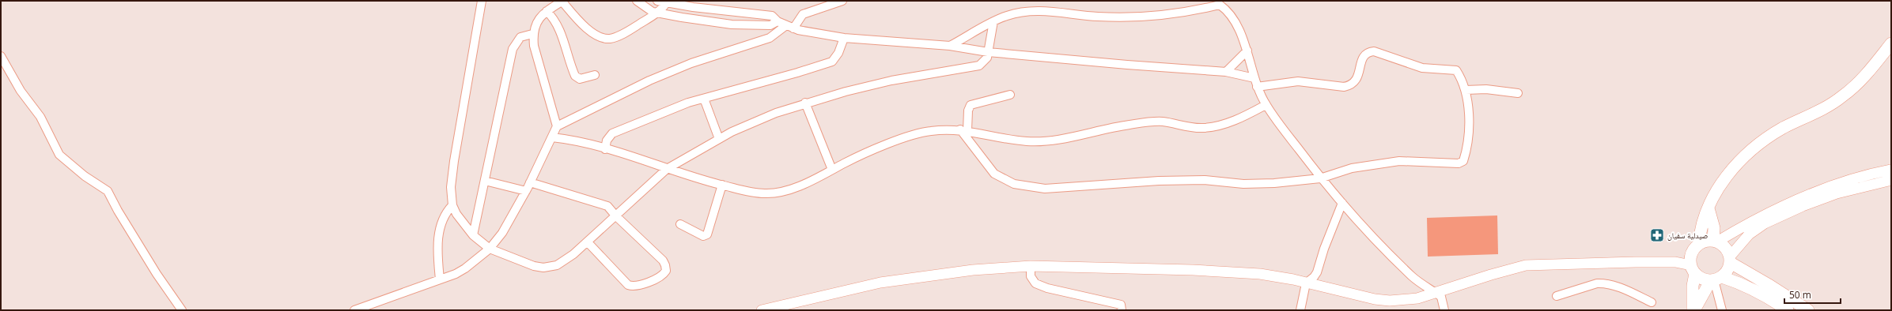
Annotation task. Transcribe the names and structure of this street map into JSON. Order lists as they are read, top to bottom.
{
  "places": {
    "pharmacy": ["صيدلية سفيان"]
  },
  "scale_bar": "50 m"
}
